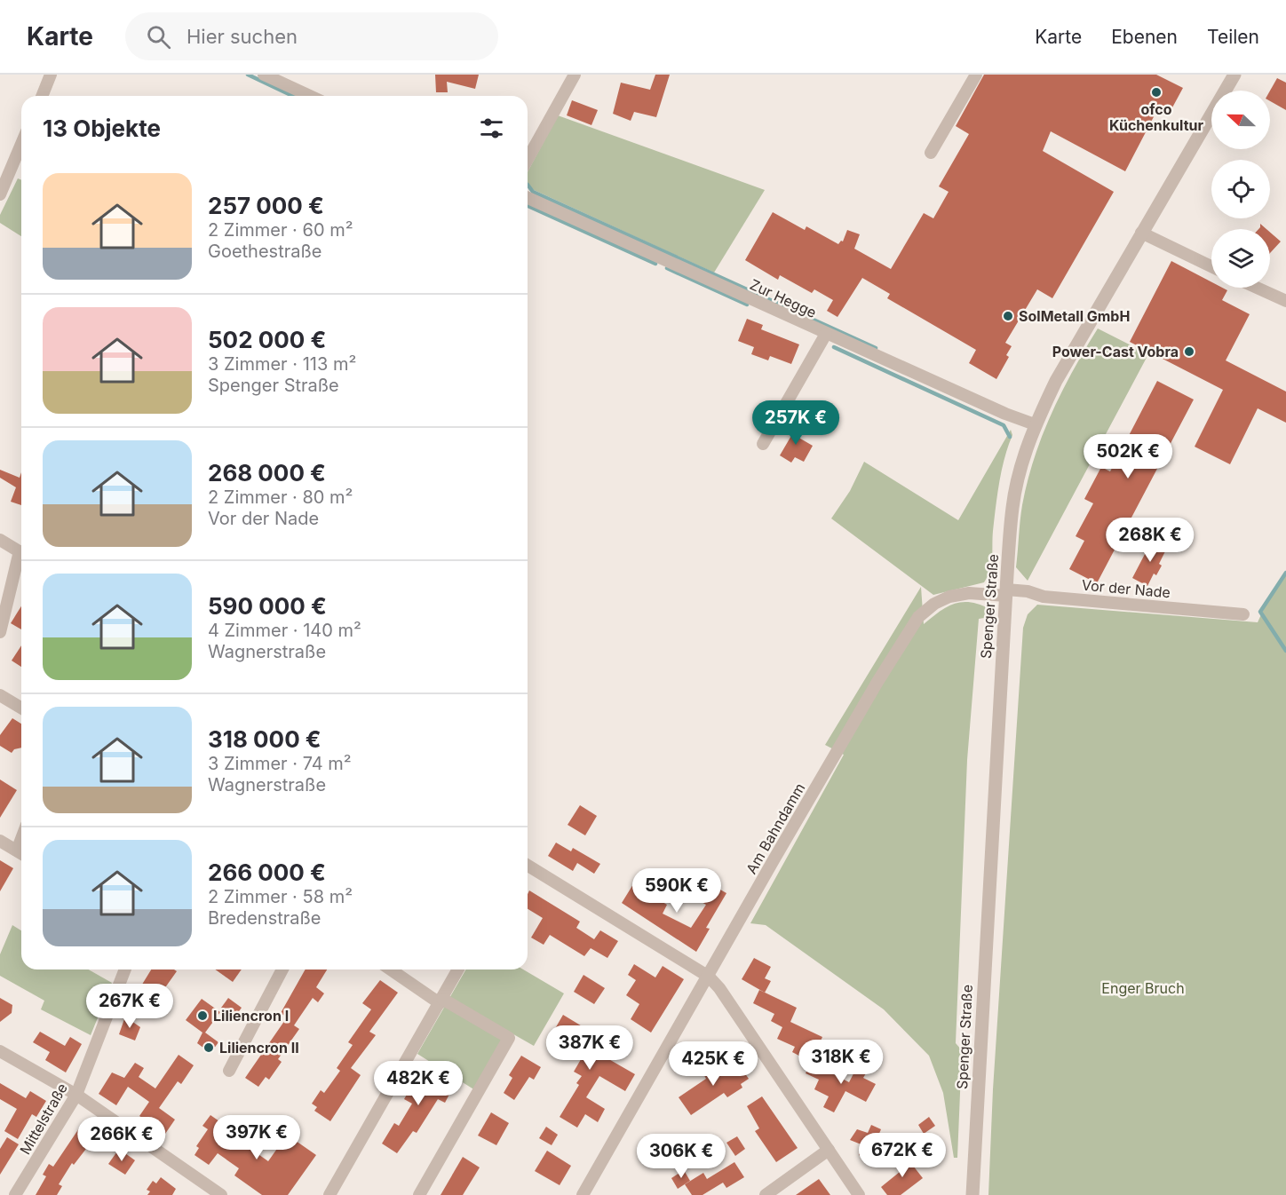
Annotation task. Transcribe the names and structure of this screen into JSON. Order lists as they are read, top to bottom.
{
  "streets": {
    "street": [
      "Zur Hegge",
      "Vor der Nade",
      "Spenger Straße",
      "Am Bahndamm",
      "Mittelstraße"
    ]
  },
  "crossings": [
    ["Zur Hegge", "Spenger Straße"],
    ["Vor der Nade", "Spenger Straße"],
    ["Vor der Nade", "Am Bahndamm"],
    ["Spenger Straße", "Am Bahndamm"]
  ],
  "parks": ["Enger Bruch"],
  "places": [
    "ofco Küchenkultur",
    "SolMetall GmbH",
    "Power-Cast Vobra",
    "Liliencron I",
    "Liliencron II"
  ],
  "north": "left",
  "page": {
    "header": "Karte",
    "search": "Hier suchen",
    "nav": ["Karte", "Ebenen", "Teilen"],
    "heading": "13 Objekte",
    "list": [
      {
        "name": "257 000 €",
        "note": "2 Zimmer · 60 m² · Goethestraße"
      },
      {
        "name": "502 000 €",
        "note": "3 Zimmer · 113 m² · Spenger Straße"
      },
      {
        "name": "268 000 €",
        "note": "2 Zimmer · 80 m² · Vor der Nade"
      },
      {
        "name": "590 000 €",
        "note": "4 Zimmer · 140 m² · Wagnerstraße"
      },
      {
        "name": "318 000 €",
        "note": "3 Zimmer · 74 m² · Wagnerstraße"
      },
      {
        "name": "266 000 €",
        "note": "2 Zimmer · 58 m² · Bredenstraße"
      }
    ],
    "price": [
      "257K €",
      "502K €",
      "268K €",
      "590K €",
      "267K €",
      "387K €",
      "318K €",
      "425K €",
      "482K €",
      "397K €",
      "266K €",
      "672K €",
      "306K €"
    ]
  }
}
